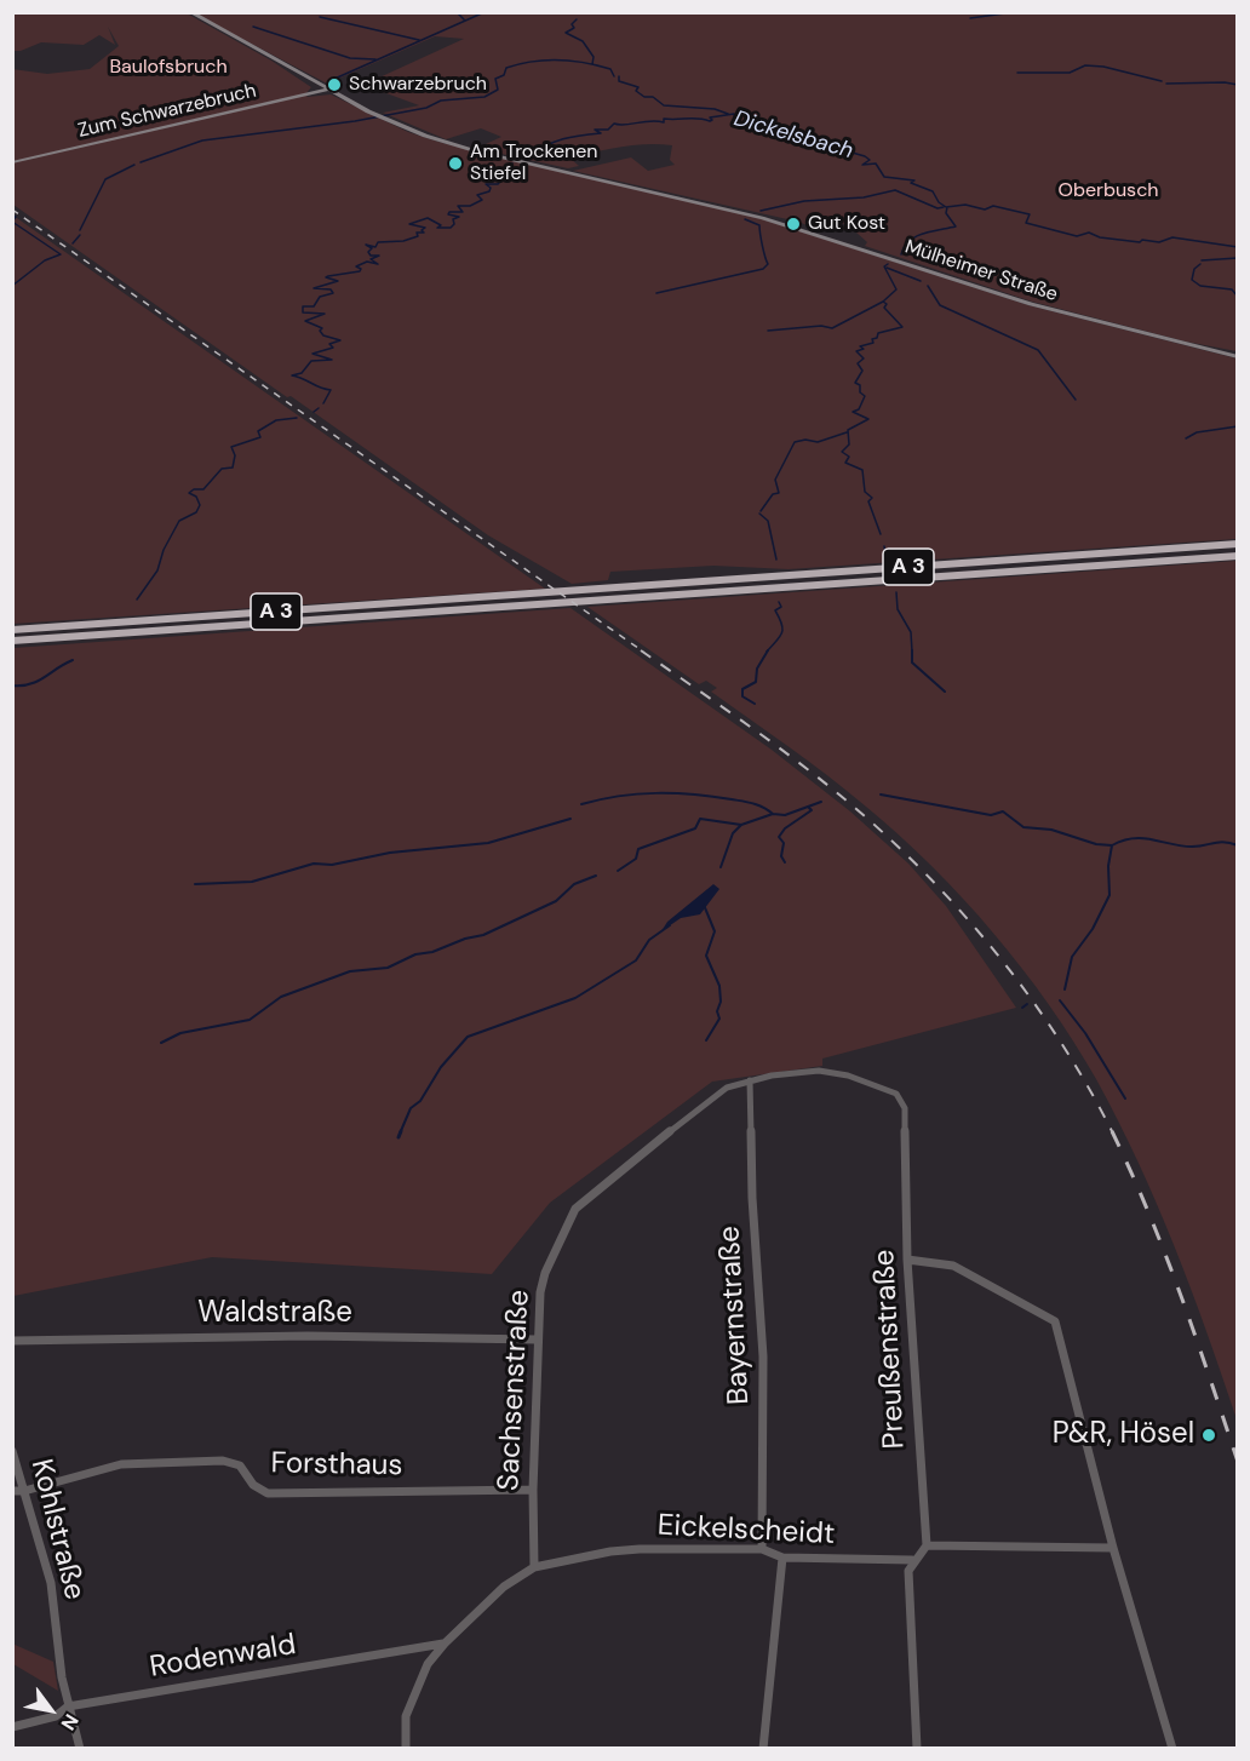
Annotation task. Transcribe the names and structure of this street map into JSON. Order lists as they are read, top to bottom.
{
  "streets": {
    "highway": ["A 3"],
    "main road": ["Zum Schwarzebruch", "Mülheimer Straße"],
    "street": [
      "Waldstraße",
      "Bayernstraße",
      "Preußenstraße",
      "Sachsenstraße",
      "Forsthaus",
      "Kohlstraße",
      "Eickelscheidt",
      "Rodenwald"
    ]
  },
  "crossings": [
    ["Zum Schwarzebruch", "Mülheimer Straße"],
    ["Waldstraße", "Sachsenstraße"],
    ["Bayernstraße", "Preußenstraße"],
    ["Bayernstraße", "Sachsenstraße"],
    ["Bayernstraße", "Eickelscheidt"],
    ["Preußenstraße", "Sachsenstraße"],
    ["Sachsenstraße", "Forsthaus"],
    ["Sachsenstraße", "Eickelscheidt"],
    ["Forsthaus", "Kohlstraße"],
    ["Kohlstraße", "Rodenwald"]
  ],
  "water": ["Dickelsbach"],
  "parks": ["Baulofsbruch", "Oberbusch"],
  "places": [
    "Schwarzebruch",
    "Am Trockenen Stiefel",
    "Gut Kost",
    "P&R, Hösel"
  ],
  "north": "bottom right"
}
